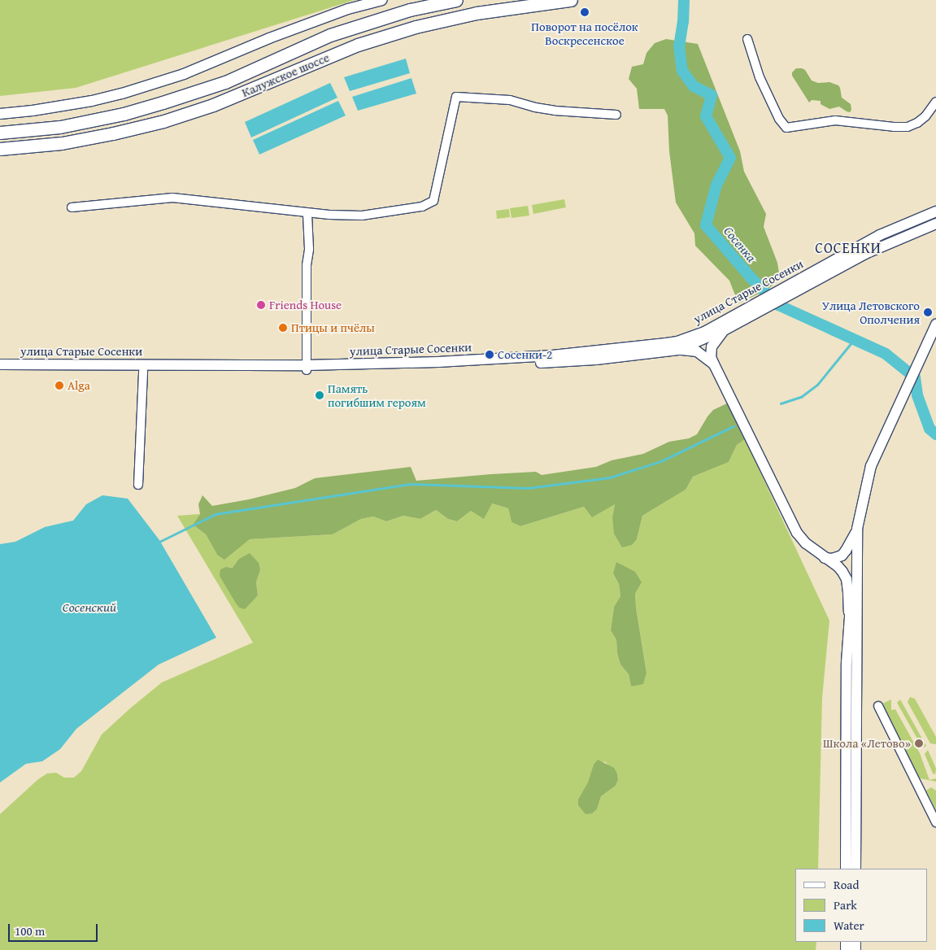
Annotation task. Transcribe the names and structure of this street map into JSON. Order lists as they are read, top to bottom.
{
  "streets": {
    "highway": ["Калужское шоссе"],
    "main road": ["улица Старые Сосенки"]
  },
  "districts": ["СОСЕНКИ"],
  "water": ["Сосенка", "Сосенский"],
  "places": [
    "Поворот на посёлок Воскресенское",
    "Friends House",
    "Улица Летовского Ополчения",
    "Птицы и пчёлы",
    "Сосенки-2",
    "Alga",
    "Память погибшим героям",
    "Школа «Летово»"
  ],
  "legend": ["Road", "Park", "Water"],
  "scale_bar": "100 m"
}
